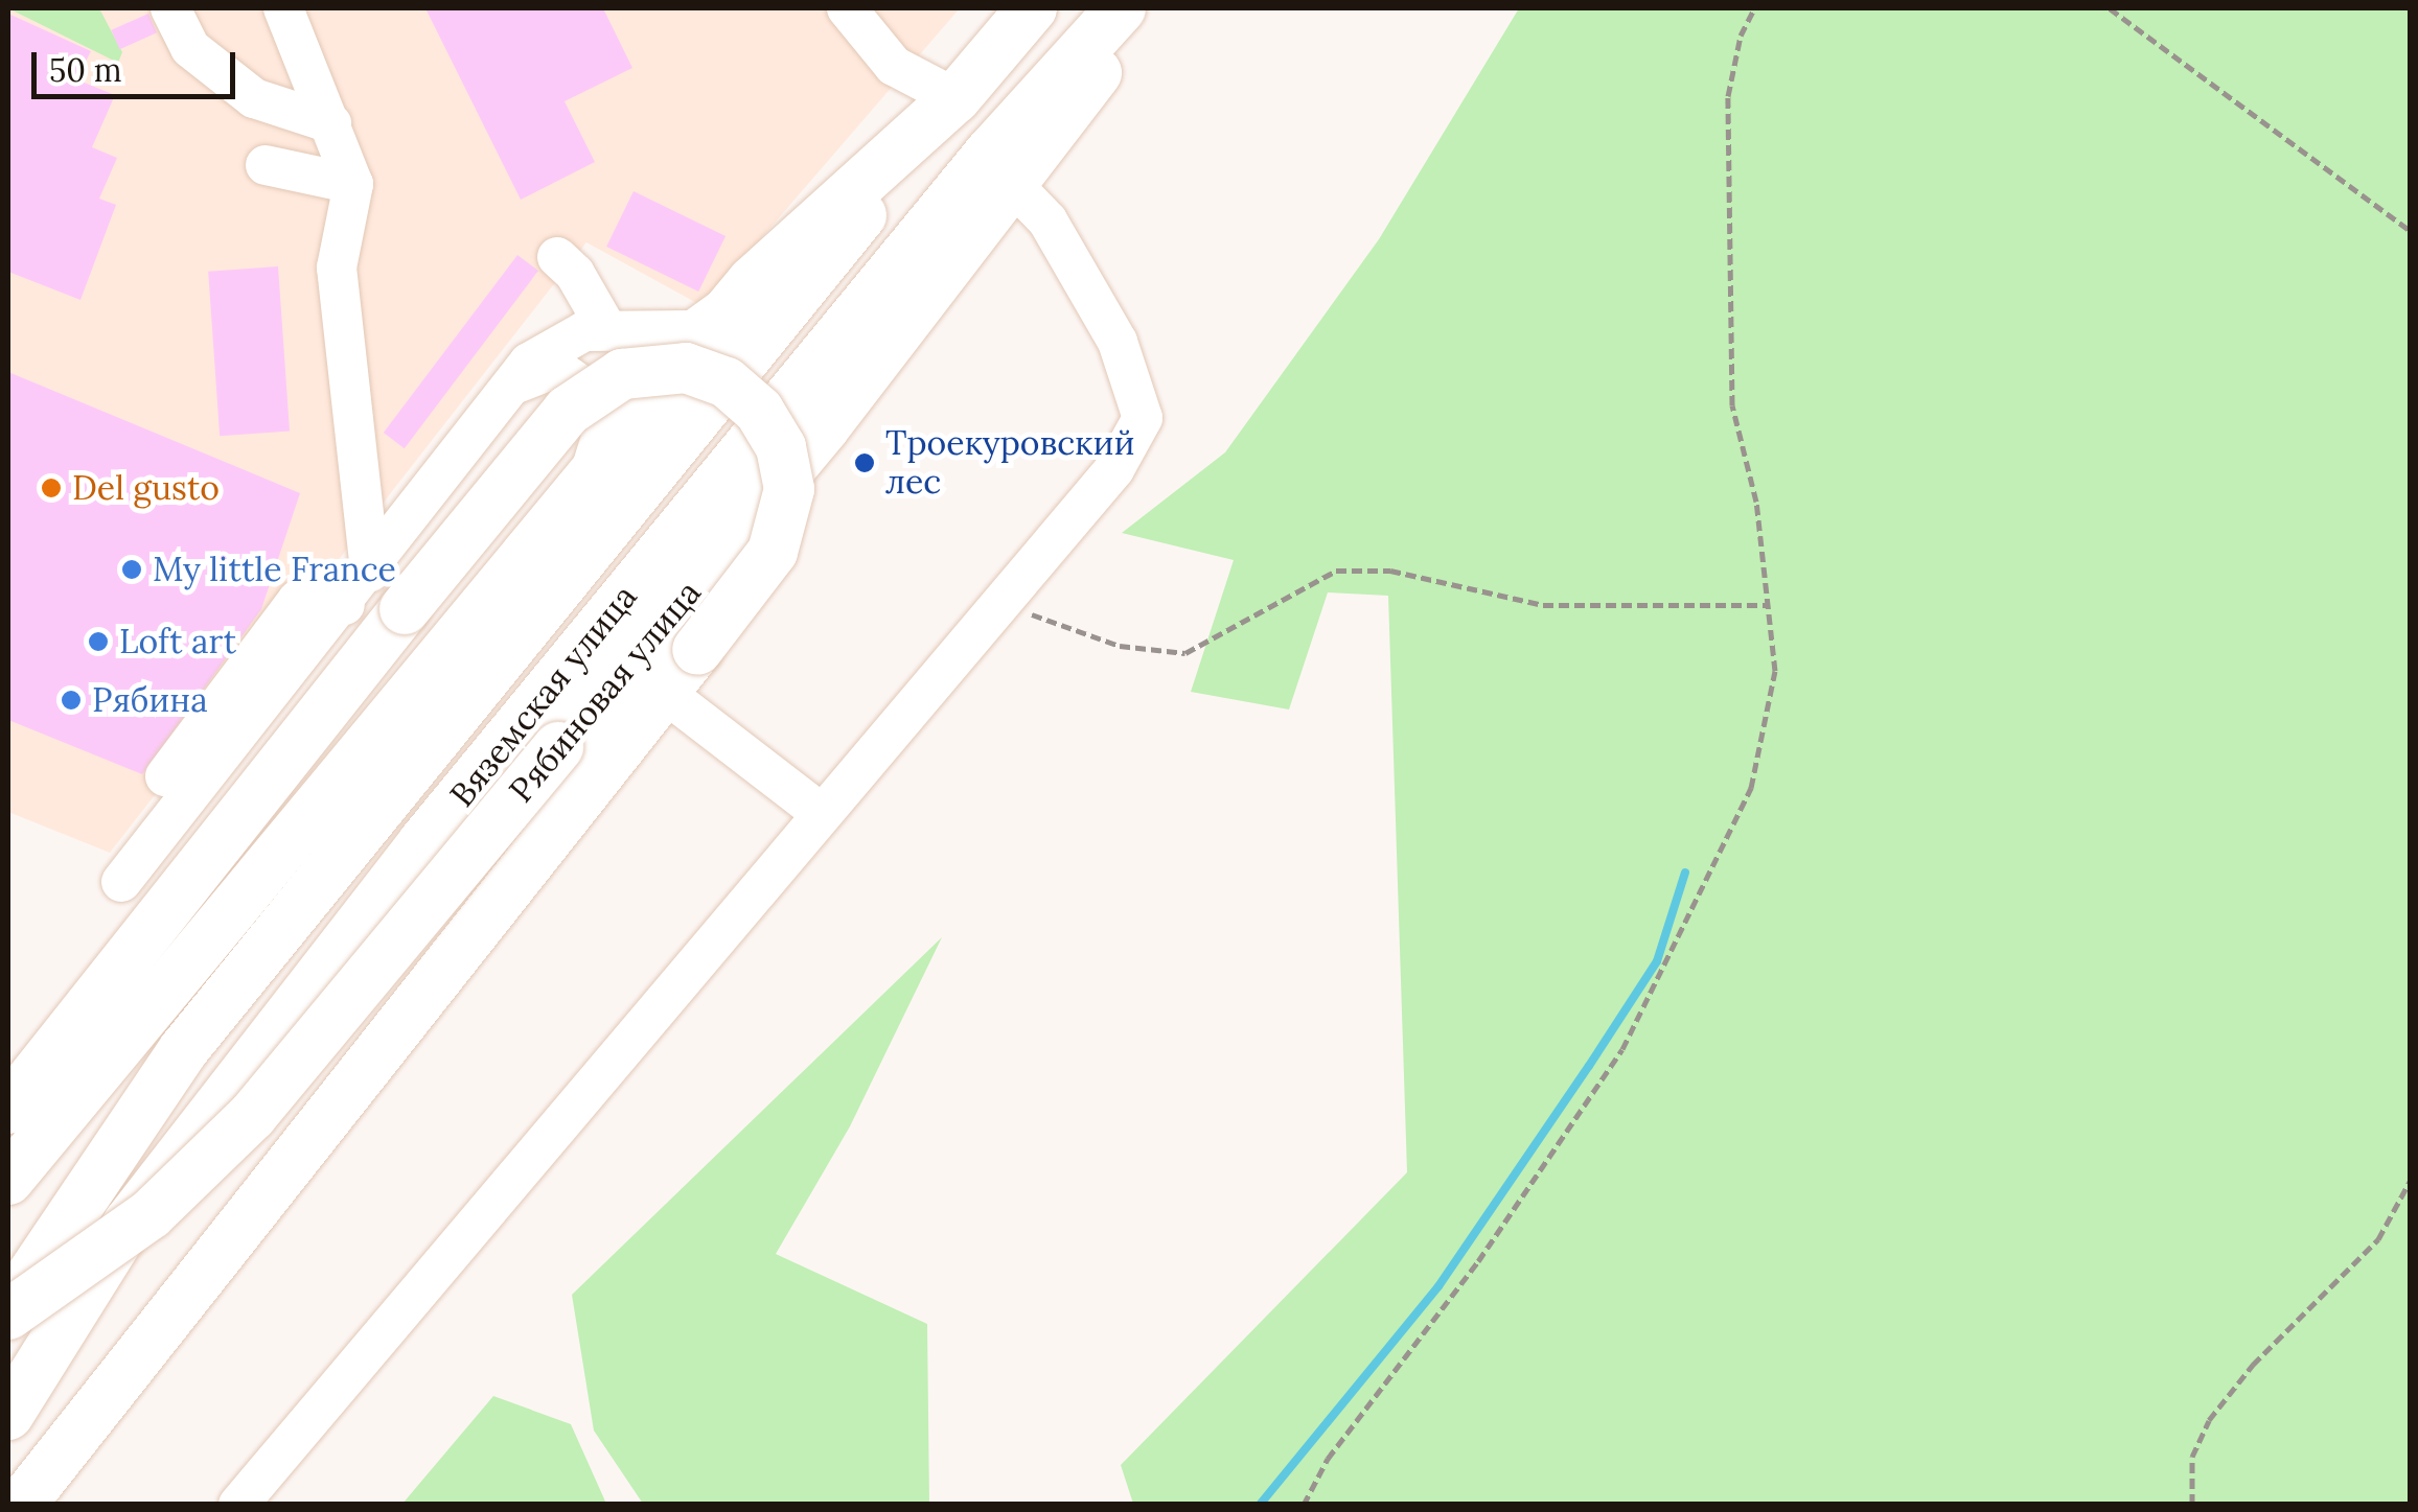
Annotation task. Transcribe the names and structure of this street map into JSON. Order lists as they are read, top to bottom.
{
  "streets": {
    "main road": ["Рябиновая улица", "Вяземская улица"]
  },
  "crossings": [
    ["Рябиновая улица", "Вяземская улица"]
  ],
  "places": [
    "Троекуровский лес",
    "Del gusto",
    "My little France",
    "Loft art",
    "Рябина"
  ],
  "scale_bar": "50 m"
}
